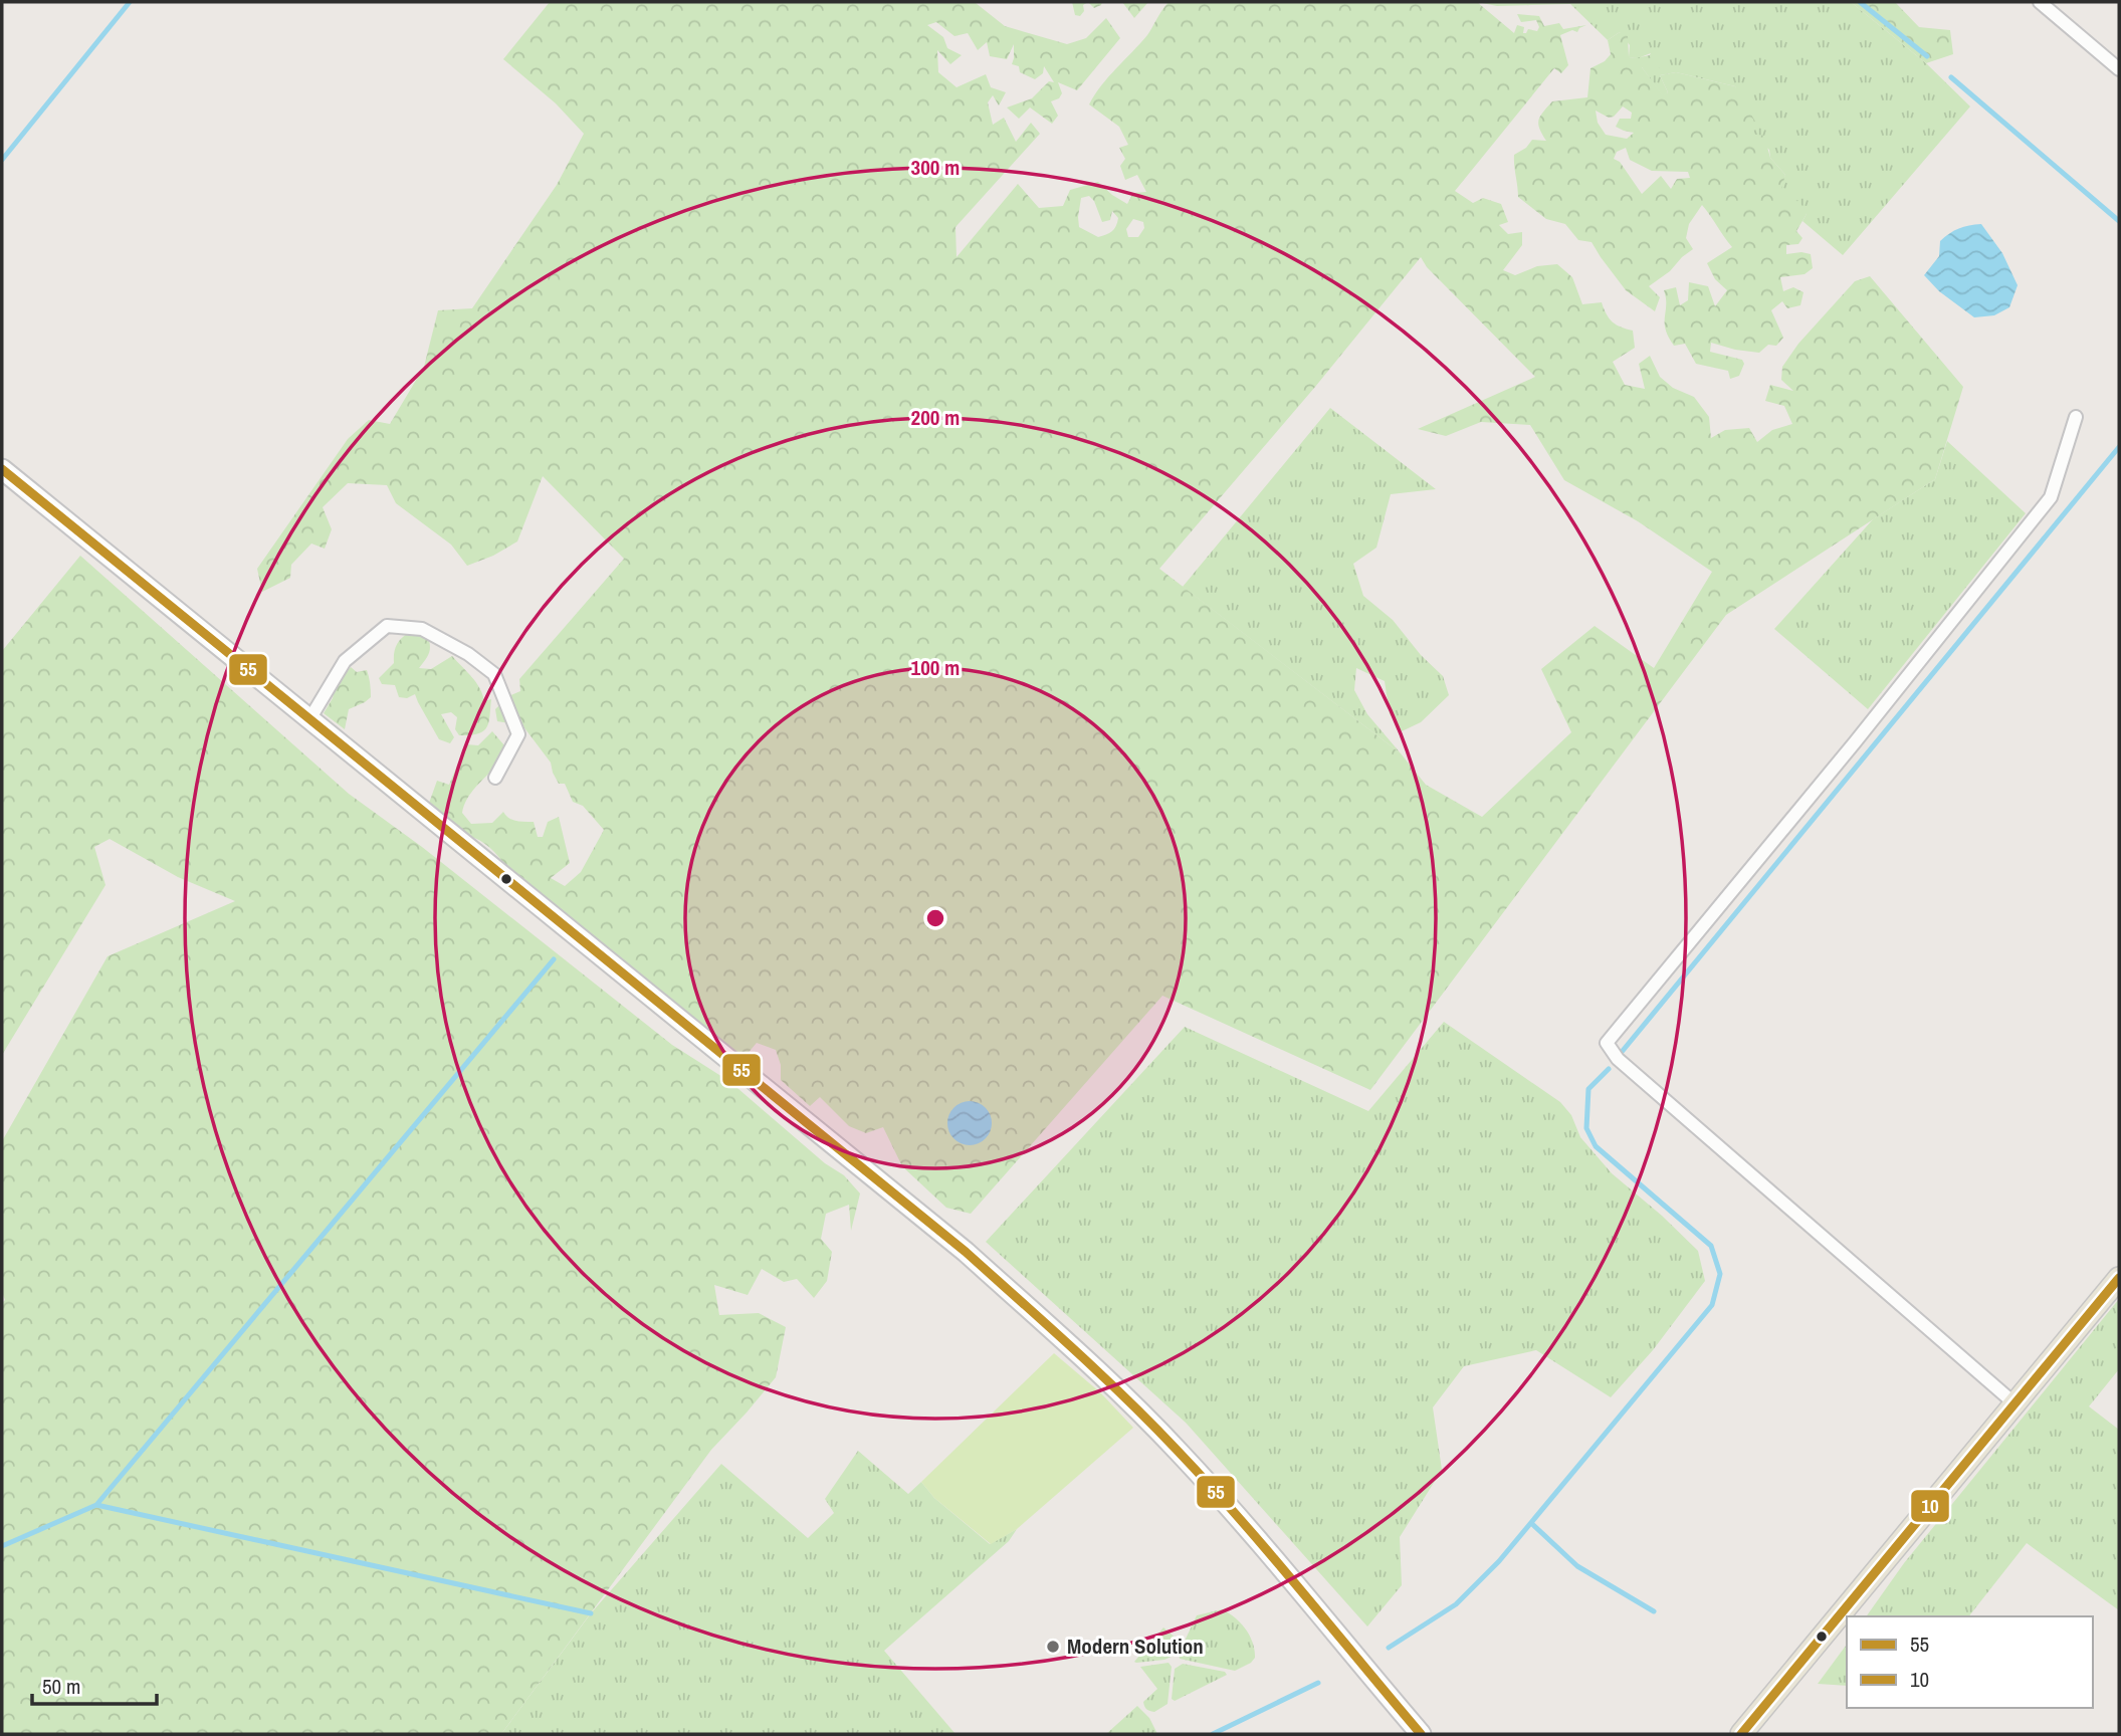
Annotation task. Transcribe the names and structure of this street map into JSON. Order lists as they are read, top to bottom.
{
  "places": ["Modern Solution"],
  "lines": ["transit line 55", "transit line 10"],
  "legend": ["55", "10"],
  "scale_bar": "50 m",
  "rings": ["300 m", "200 m", "100 m"]
}
